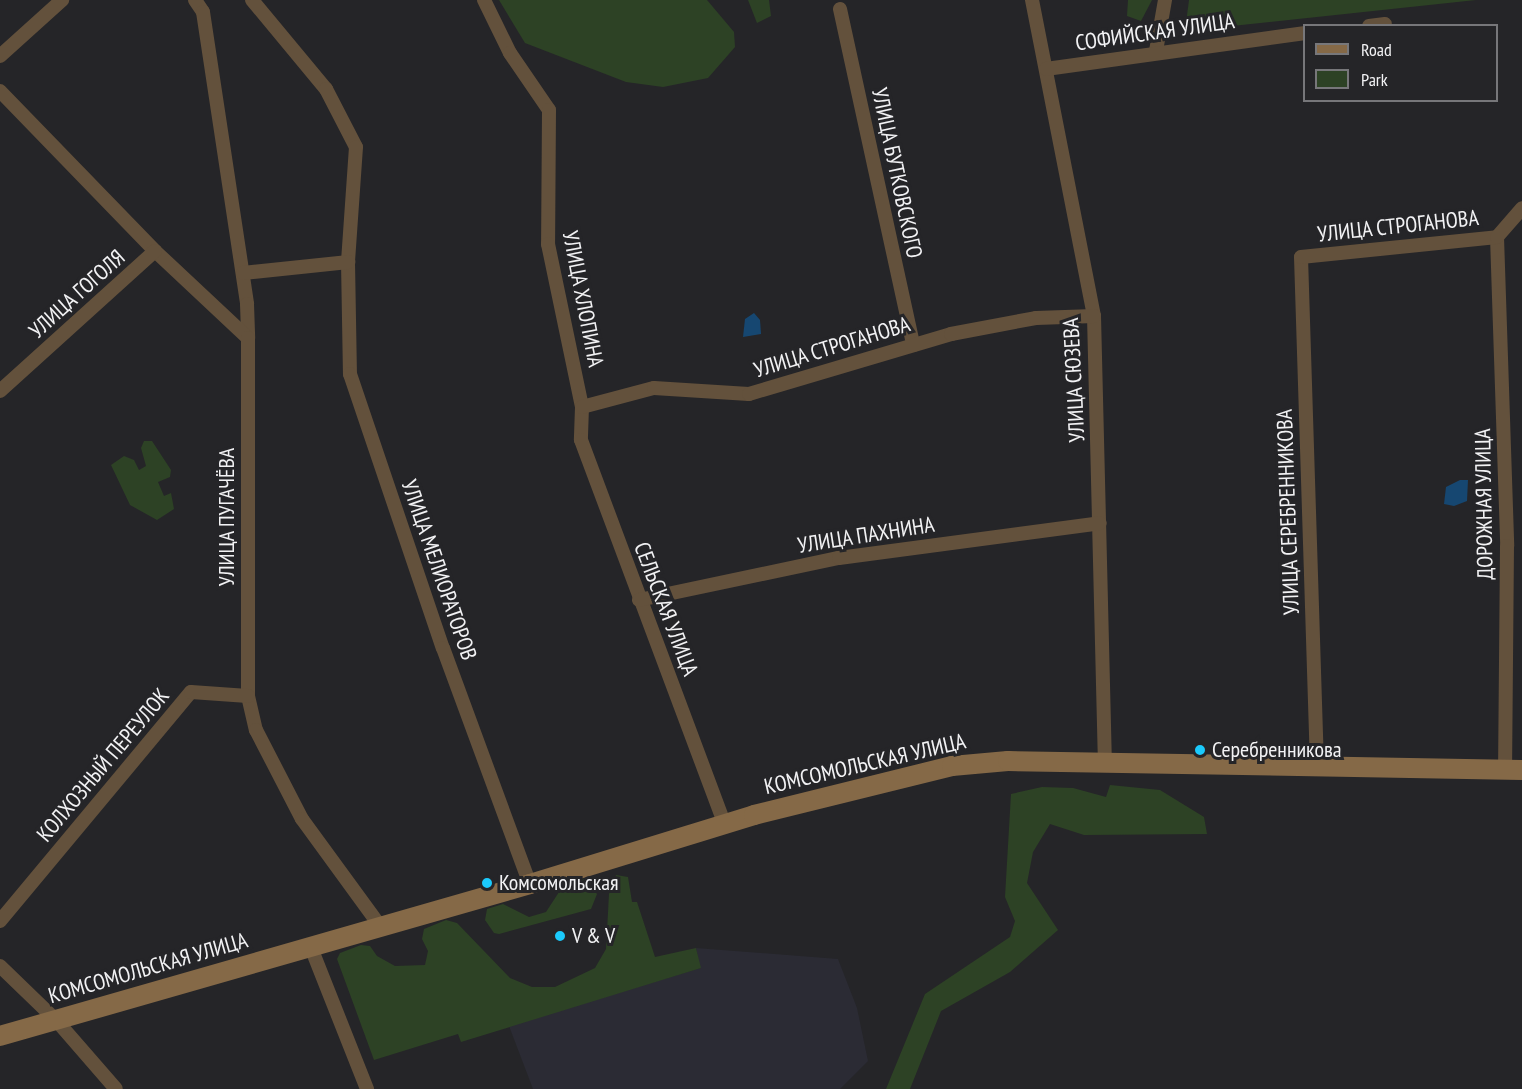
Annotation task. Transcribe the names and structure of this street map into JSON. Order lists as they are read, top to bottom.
{
  "streets": {
    "main road": ["КОМСОМОЛЬСКАЯ УЛИЦА"],
    "street": [
      "СОФИЙСКАЯ УЛИЦА",
      "УЛИЦА БУТКОВСКОГО",
      "УЛИЦА СТРОГАНОВА",
      "УЛИЦА ГОГОЛЯ",
      "УЛИЦА ХЛОПИНА",
      "УЛИЦА СЮЗЕВА",
      "ДОРОЖНАЯ УЛИЦА",
      "УЛИЦА СЕРЕБРЕННИКОВА",
      "УЛИЦА ПУГАЧЁВА",
      "УЛИЦА ПАХНИНА",
      "УЛИЦА МЕЛИОРАТОРОВ",
      "СЕЛЬСКАЯ УЛИЦА",
      "КОЛХОЗНЫЙ ПЕРЕУЛОК"
    ]
  },
  "crossings": [
    ["СОФИЙСКАЯ УЛИЦА", "УЛИЦА СЮЗЕВА"],
    ["УЛИЦА БУТКОВСКОГО", "УЛИЦА СТРОГАНОВА"],
    ["УЛИЦА СТРОГАНОВА", "УЛИЦА ХЛОПИНА"],
    ["УЛИЦА СТРОГАНОВА", "УЛИЦА СЮЗЕВА"],
    ["УЛИЦА СТРОГАНОВА", "ДОРОЖНАЯ УЛИЦА"],
    ["УЛИЦА СТРОГАНОВА", "УЛИЦА СЕРЕБРЕННИКОВА"],
    ["УЛИЦА СТРОГАНОВА", "СЕЛЬСКАЯ УЛИЦА"],
    ["УЛИЦА ХЛОПИНА", "СЕЛЬСКАЯ УЛИЦА"],
    ["УЛИЦА СЮЗЕВА", "УЛИЦА ПАХНИНА"],
    ["УЛИЦА СЮЗЕВА", "КОМСОМОЛЬСКАЯ УЛИЦА"],
    ["ДОРОЖНАЯ УЛИЦА", "КОМСОМОЛЬСКАЯ УЛИЦА"],
    ["УЛИЦА СЕРЕБРЕННИКОВА", "КОМСОМОЛЬСКАЯ УЛИЦА"],
    ["УЛИЦА ПУГАЧЁВА", "КОЛХОЗНЫЙ ПЕРЕУЛОК"],
    ["УЛИЦА ПАХНИНА", "СЕЛЬСКАЯ УЛИЦА"],
    ["УЛИЦА МЕЛИОРАТОРОВ", "КОМСОМОЛЬСКАЯ УЛИЦА"],
    ["СЕЛЬСКАЯ УЛИЦА", "КОМСОМОЛЬСКАЯ УЛИЦА"]
  ],
  "places": ["Серебренникова", "Комсомольская", "V & V"],
  "legend": ["Road", "Park"]
}
